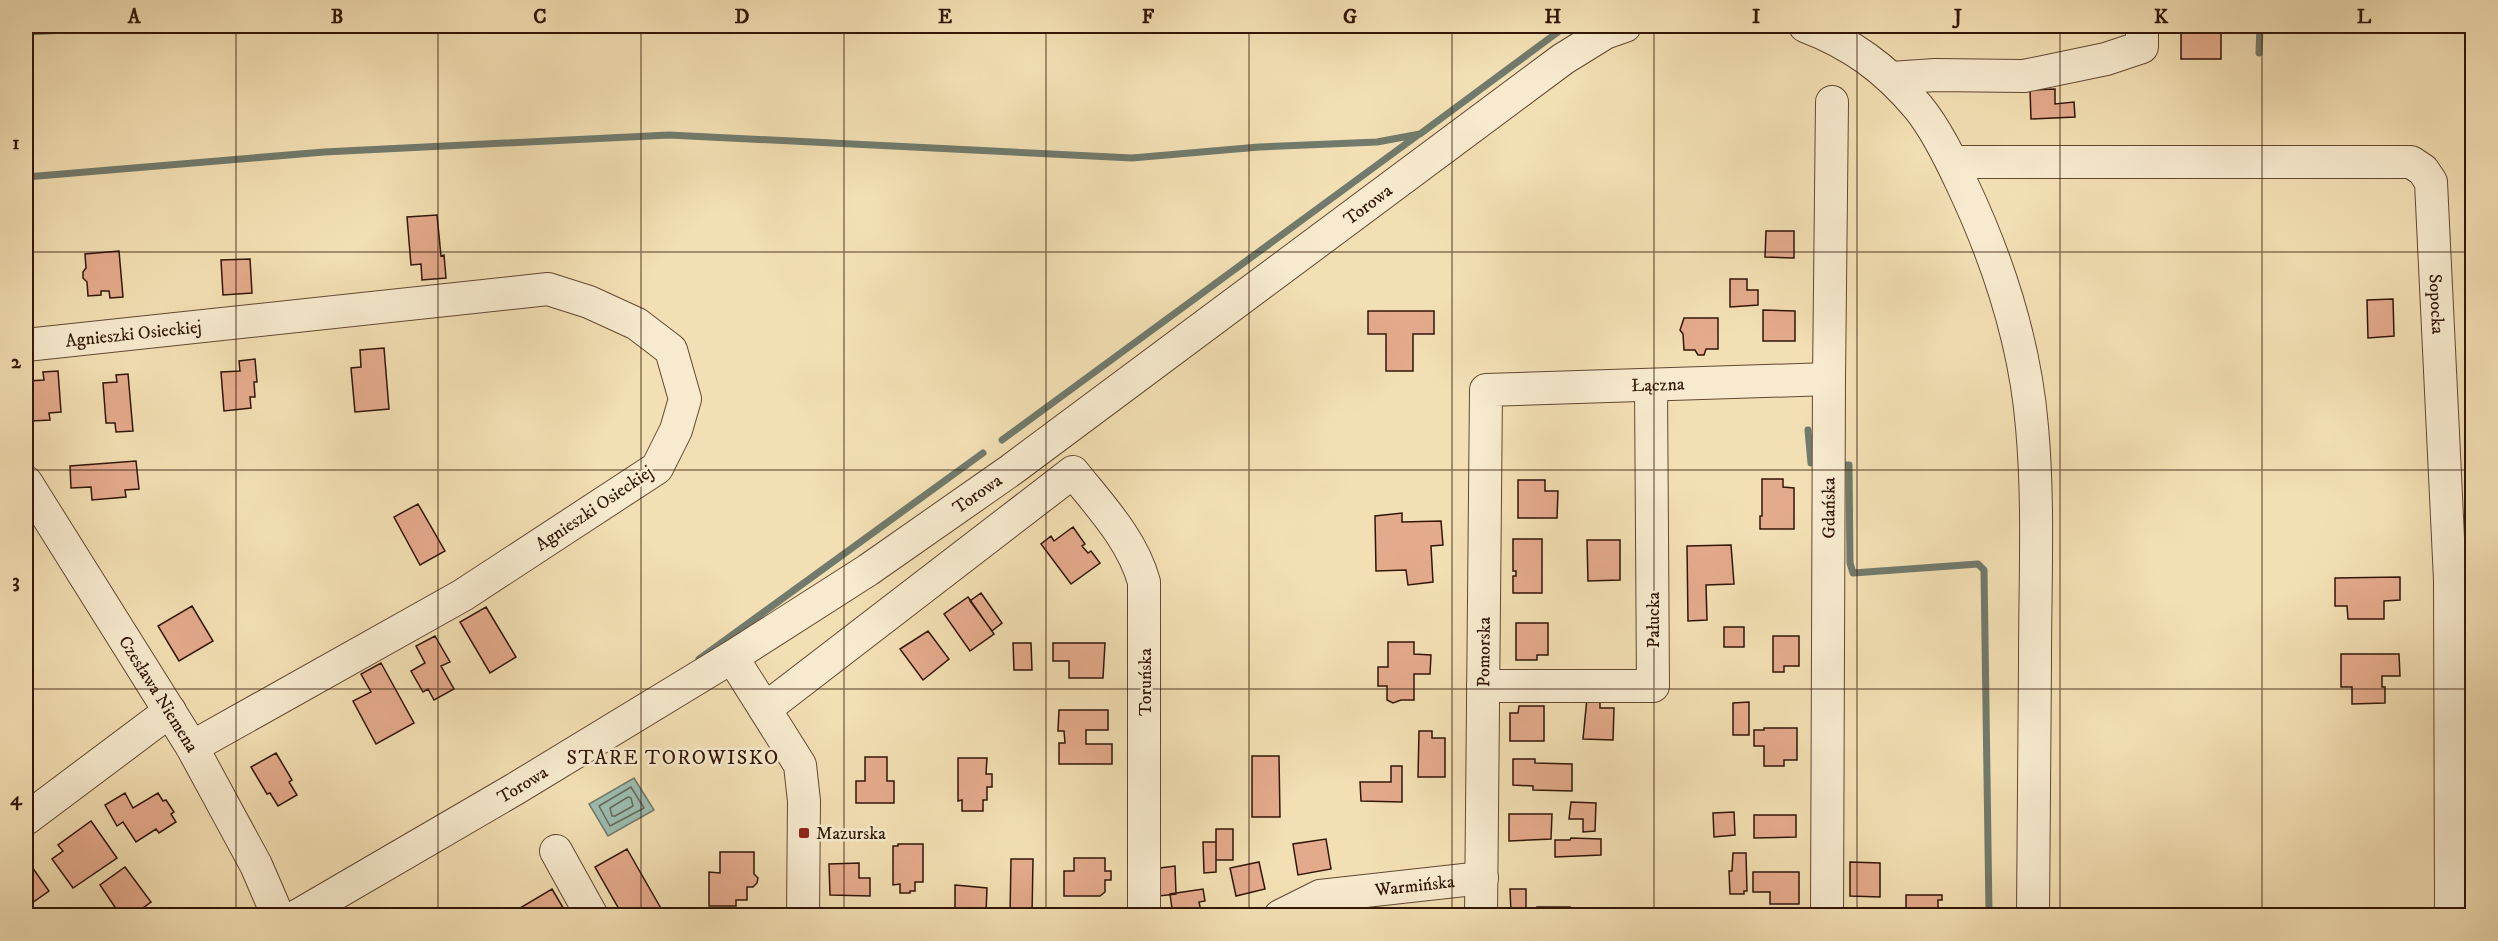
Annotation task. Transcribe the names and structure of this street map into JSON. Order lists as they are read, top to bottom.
{
  "streets": {
    "street": [
      "Torowa",
      "Sopocka",
      "Agnieszki Osieckiej",
      "Łączna",
      "Gdańska",
      "Pałucka",
      "Pomorska",
      "Toruńska",
      "Czesława Niemena",
      "Warmińska"
    ]
  },
  "crossings": [
    ["Agnieszki Osieckiej", "Czesława Niemena"],
    ["Łączna", "Gdańska"],
    ["Łączna", "Pałucka"],
    ["Łączna", "Pomorska"],
    ["Pałucka", "Pomorska"],
    ["Pomorska", "Warmińska"]
  ],
  "districts": ["STARE TOROWISKO"],
  "places": {
    "transit": ["Mazurska"]
  },
  "grid": {
    "columns": [
      "A",
      "B",
      "C",
      "D",
      "E",
      "F",
      "G",
      "H",
      "I",
      "J",
      "K",
      "L"
    ],
    "rows": [
      "1",
      "2",
      "3",
      "4"
    ]
  }
}
